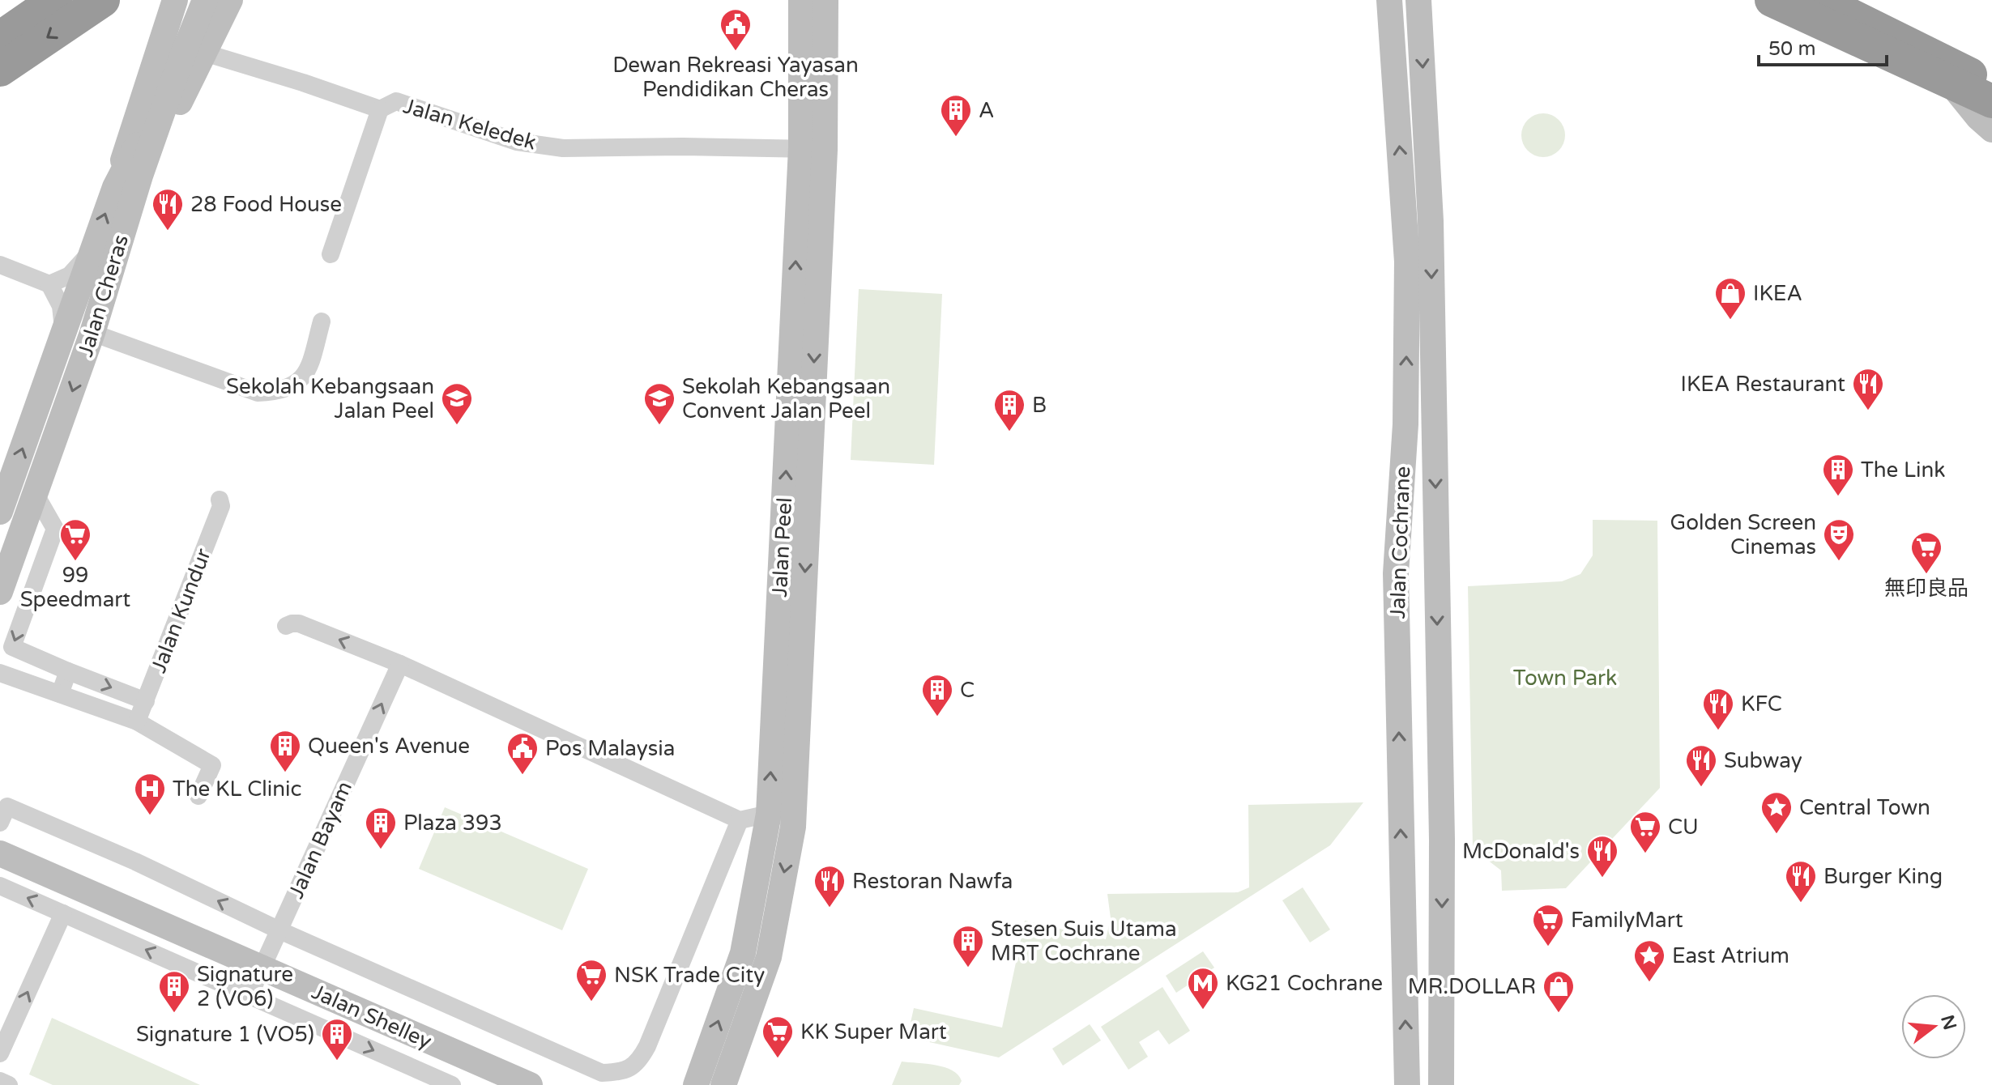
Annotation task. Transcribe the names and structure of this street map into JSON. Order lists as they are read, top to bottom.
{
  "streets": {
    "street": [
      "Jalan Keledek",
      "Jalan Cheras",
      "Jalan Cochrane",
      "Jalan Peel",
      "Jalan Kundur",
      "Jalan Bayam",
      "Jalan Shelley"
    ]
  },
  "crossings": [
    ["Jalan Keledek", "Jalan Peel"],
    ["Jalan Bayam", "Jalan Shelley"]
  ],
  "one_way": ["Jalan Bayam"],
  "parks": ["Town Park"],
  "places": {
    "public building": ["Dewan Rekreasi Yayasan Pendidikan Cheras", "Pos Malaysia"],
    "building": [
      "A",
      "B",
      "The Link",
      "C",
      "Queen's Avenue",
      "Plaza 393",
      "Stesen Suis Utama MRT Cochrane",
      "Signature 2 (VO6)",
      "Signature 1 (VO5)"
    ],
    "restaurant": [
      "28 Food House",
      "IKEA Restaurant",
      "KFC",
      "Subway",
      "McDonald's",
      "Burger King",
      "Restoran Nawfa"
    ],
    "shop": ["IKEA", "MR.DOLLAR"],
    "school or university": ["Sekolah Kebangsaan Jalan Peel", "Sekolah Kebangsaan Convent Jalan Peel"],
    "supermarket": [
      "99 Speedmart",
      "無印良品",
      "CU",
      "FamilyMart",
      "NSK Trade City",
      "KK Super Mart"
    ],
    "theatre": ["Golden Screen Cinemas"],
    "hospital": ["The KL Clinic"],
    "place": ["Central Town", "East Atrium"],
    "metro station": ["KG21 Cochrane"]
  },
  "scale_bar": "50 m",
  "north": "right"
}
